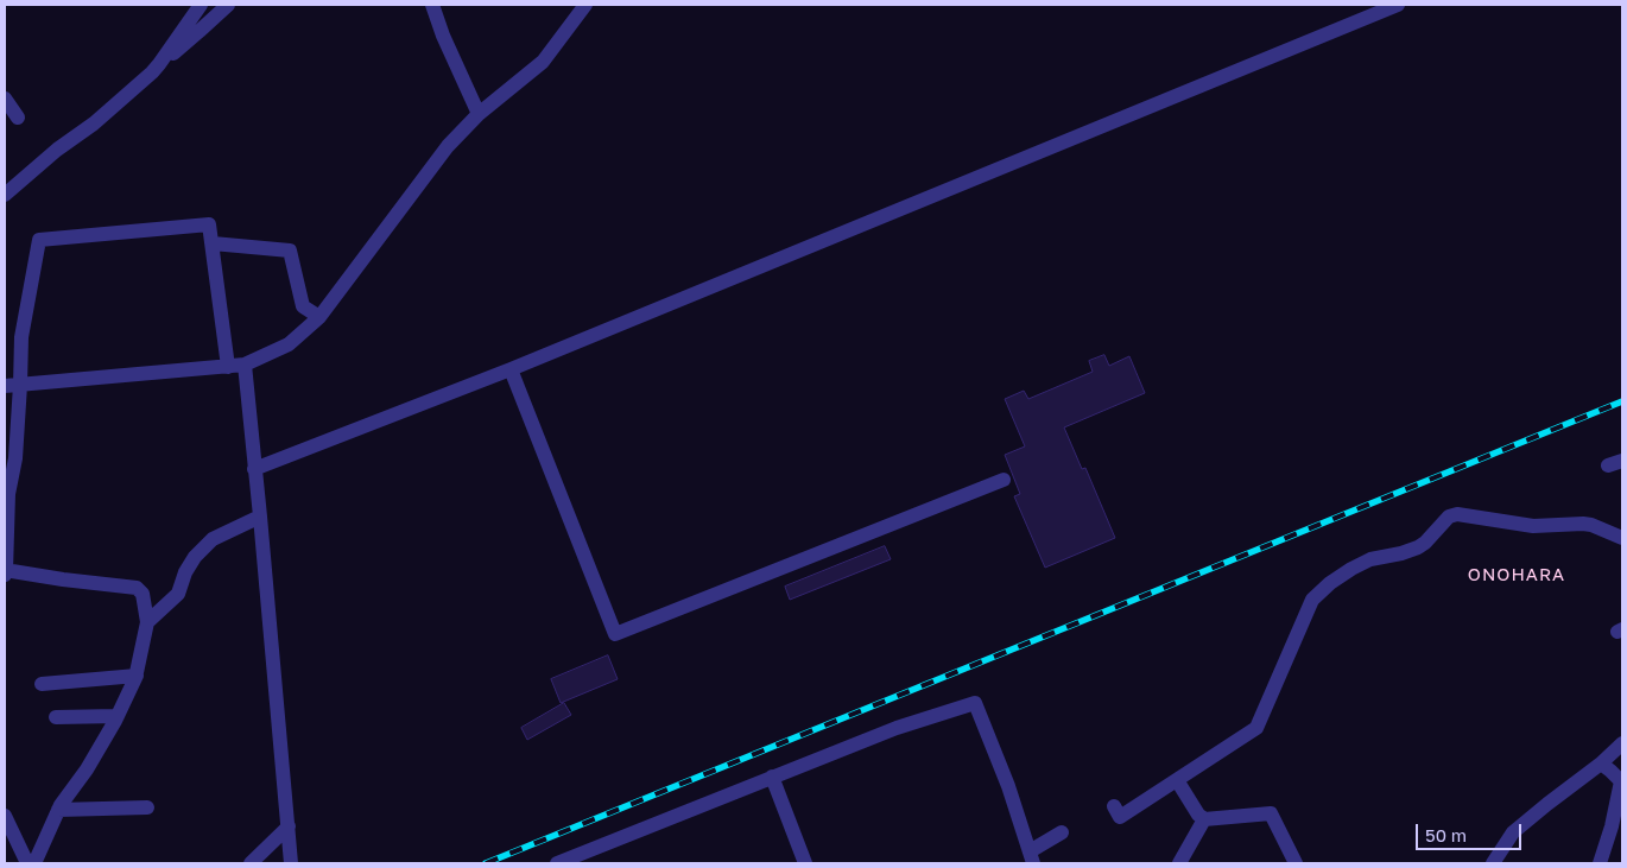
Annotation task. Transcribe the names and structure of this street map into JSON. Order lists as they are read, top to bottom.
{
  "districts": ["ONOHARA"],
  "scale_bar": "50 m"
}
